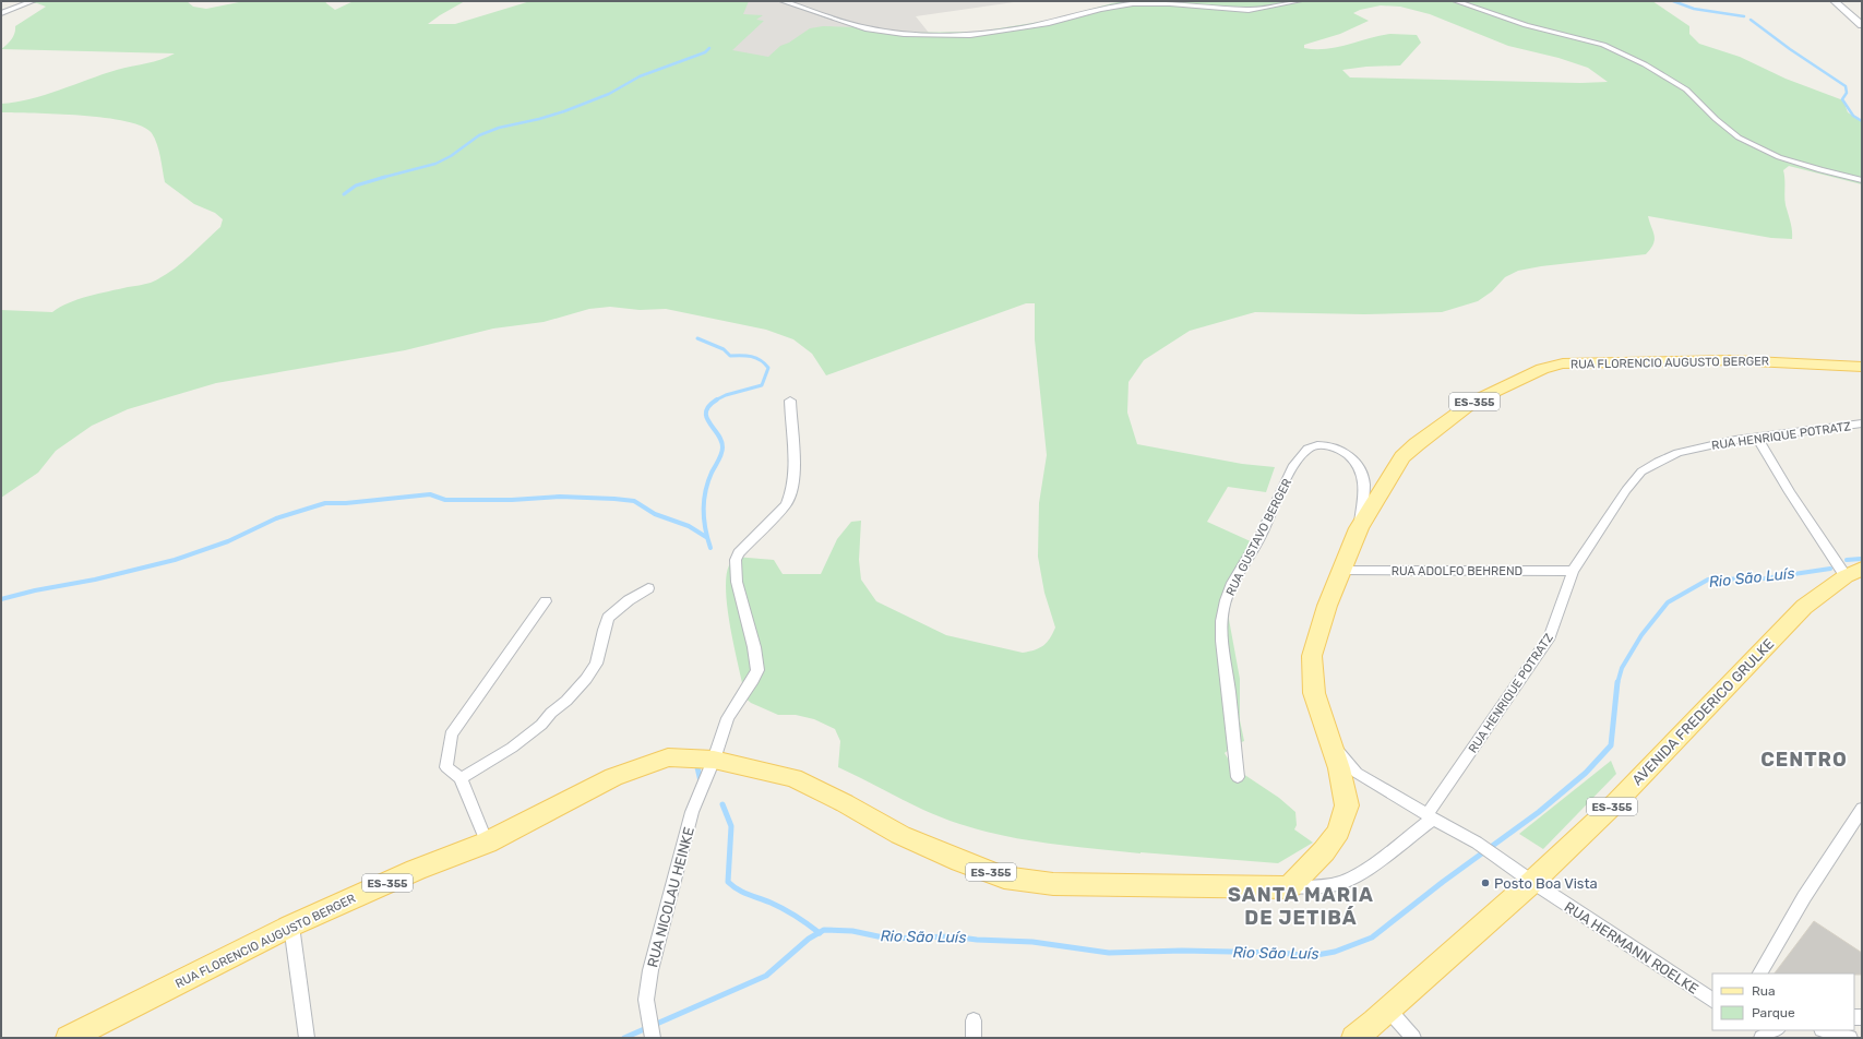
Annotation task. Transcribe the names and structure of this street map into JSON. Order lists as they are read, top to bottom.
{
  "streets": {
    "main road": ["RUA FLORENCIO AUGUSTO BERGER", "ES-355", "AVENIDA FREDERICO GRULKE"],
    "street": [
      "RUA HENRIQUE POTRATZ",
      "RUA GUSTAVO BERGER",
      "RUA ADOLFO BEHREND",
      "RUA NICOLAU HEINKE",
      "RUA HERMANN ROELKE"
    ]
  },
  "crossings": [
    ["RUA FLORENCIO AUGUSTO BERGER", "RUA HENRIQUE POTRATZ"],
    ["RUA FLORENCIO AUGUSTO BERGER", "RUA GUSTAVO BERGER"],
    ["RUA FLORENCIO AUGUSTO BERGER", "RUA ADOLFO BEHREND"],
    ["RUA FLORENCIO AUGUSTO BERGER", "RUA NICOLAU HEINKE"],
    ["RUA FLORENCIO AUGUSTO BERGER", "RUA HERMANN ROELKE"],
    ["RUA HENRIQUE POTRATZ", "RUA ADOLFO BEHREND"],
    ["RUA HENRIQUE POTRATZ", "RUA HERMANN ROELKE"],
    ["AVENIDA FREDERICO GRULKE", "RUA HERMANN ROELKE"]
  ],
  "districts": ["CENTRO", "SANTA MARIA DE JETIBÁ"],
  "water": ["Rio São Luís"],
  "places": ["Posto Boa Vista"],
  "legend": ["Rua", "Parque"]
}
